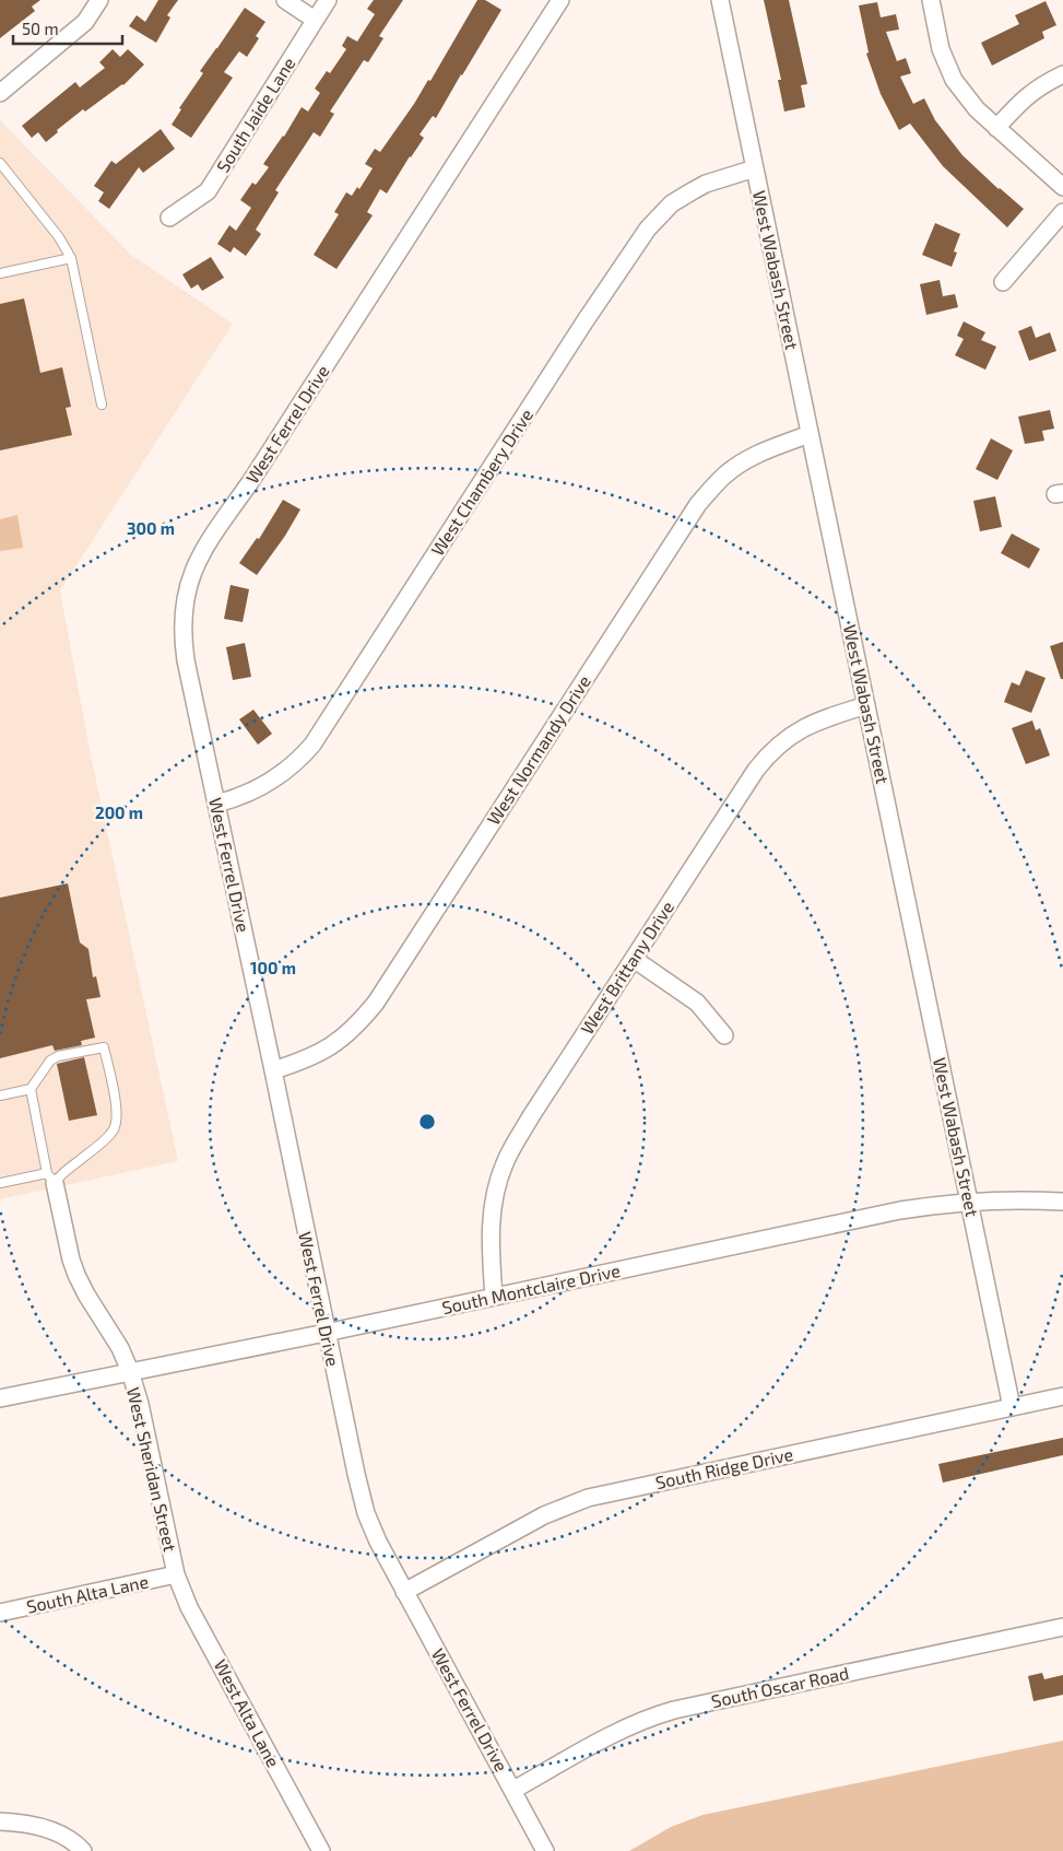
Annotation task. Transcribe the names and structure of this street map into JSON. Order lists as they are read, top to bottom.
{
  "streets": {
    "street": [
      "South Jaide Lane",
      "West Wabash Street",
      "West Ferrel Drive",
      "West Chambery Drive",
      "West Normandy Drive",
      "West Brittany Drive",
      "South Montclaire Drive",
      "South Ridge Drive",
      "West Sheridan Street",
      "South Alta Lane",
      "South Oscar Road",
      "West Alta Lane"
    ]
  },
  "crossings": [
    ["West Wabash Street", "West Chambery Drive"],
    ["West Wabash Street", "West Normandy Drive"],
    ["West Wabash Street", "West Brittany Drive"],
    ["West Wabash Street", "South Montclaire Drive"],
    ["West Wabash Street", "South Ridge Drive"],
    ["West Ferrel Drive", "West Chambery Drive"],
    ["West Ferrel Drive", "West Normandy Drive"],
    ["West Ferrel Drive", "South Montclaire Drive"],
    ["West Ferrel Drive", "South Ridge Drive"],
    ["West Ferrel Drive", "South Oscar Road"],
    ["West Brittany Drive", "South Montclaire Drive"],
    ["South Montclaire Drive", "West Sheridan Street"],
    ["West Sheridan Street", "South Alta Lane"],
    ["West Sheridan Street", "West Alta Lane"],
    ["South Alta Lane", "West Alta Lane"]
  ],
  "scale_bar": "50 m",
  "rings": ["300 m", "200 m", "100 m"]
}
